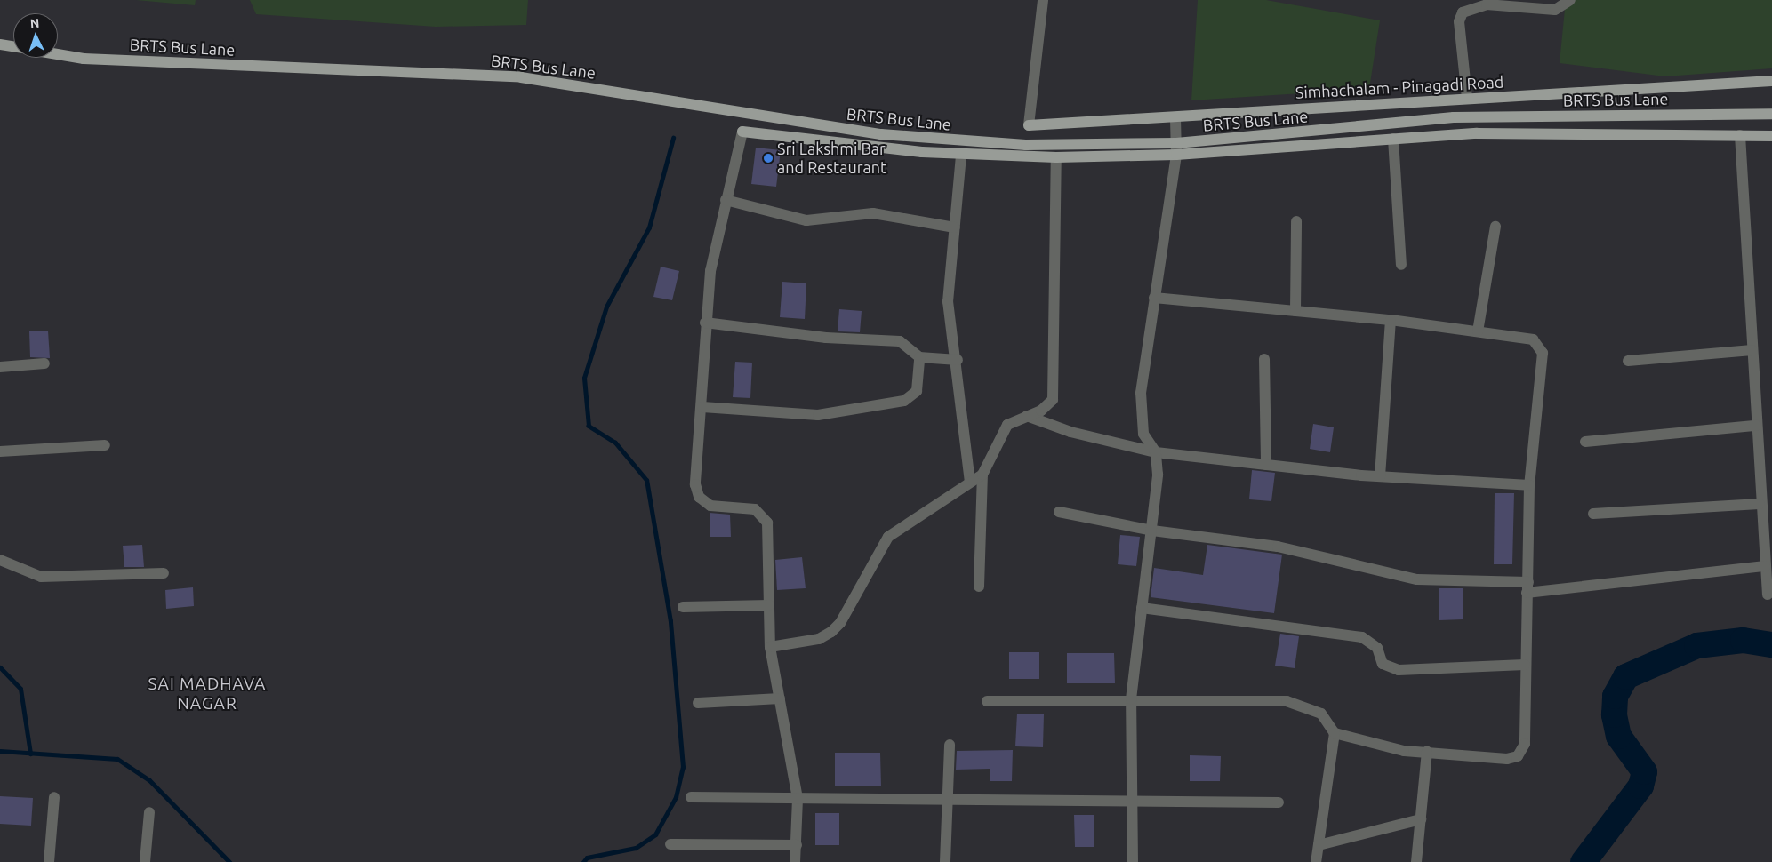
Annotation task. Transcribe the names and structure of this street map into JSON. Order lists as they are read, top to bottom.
{
  "streets": {
    "main road": ["BRTS Bus Lane", "Simhachalam - Pinagadi Road"]
  },
  "districts": ["SAI MADHAVA NAGAR"],
  "places": ["Sri Lakshmi Bar and Restaurant"],
  "north": "top"
}
